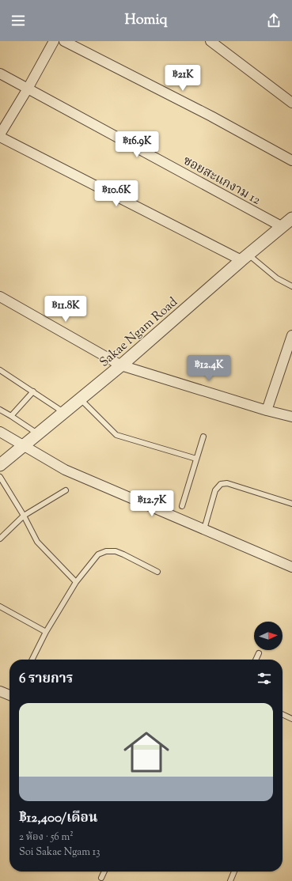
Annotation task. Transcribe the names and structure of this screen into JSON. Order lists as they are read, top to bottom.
{
  "streets": {
    "street": ["ซอยสะแกงาม 12", "Sakae Ngam Road"]
  },
  "crossings": [
    ["ซอยสะแกงาม 12", "Sakae Ngam Road"]
  ],
  "north": "right",
  "page": {
    "header": "Homiq",
    "price": [
      "฿21K",
      "฿16.9K",
      "฿10.6K",
      "฿11.8K",
      "฿12.4K",
      "฿12.7K"
    ],
    "heading": "6 รายการ",
    "list": [
      {
        "name": "฿12,400/เดือน",
        "note": "2 ห้อง · 56 m² · Soi Sakae Ngam 13"
      }
    ]
  }
}
